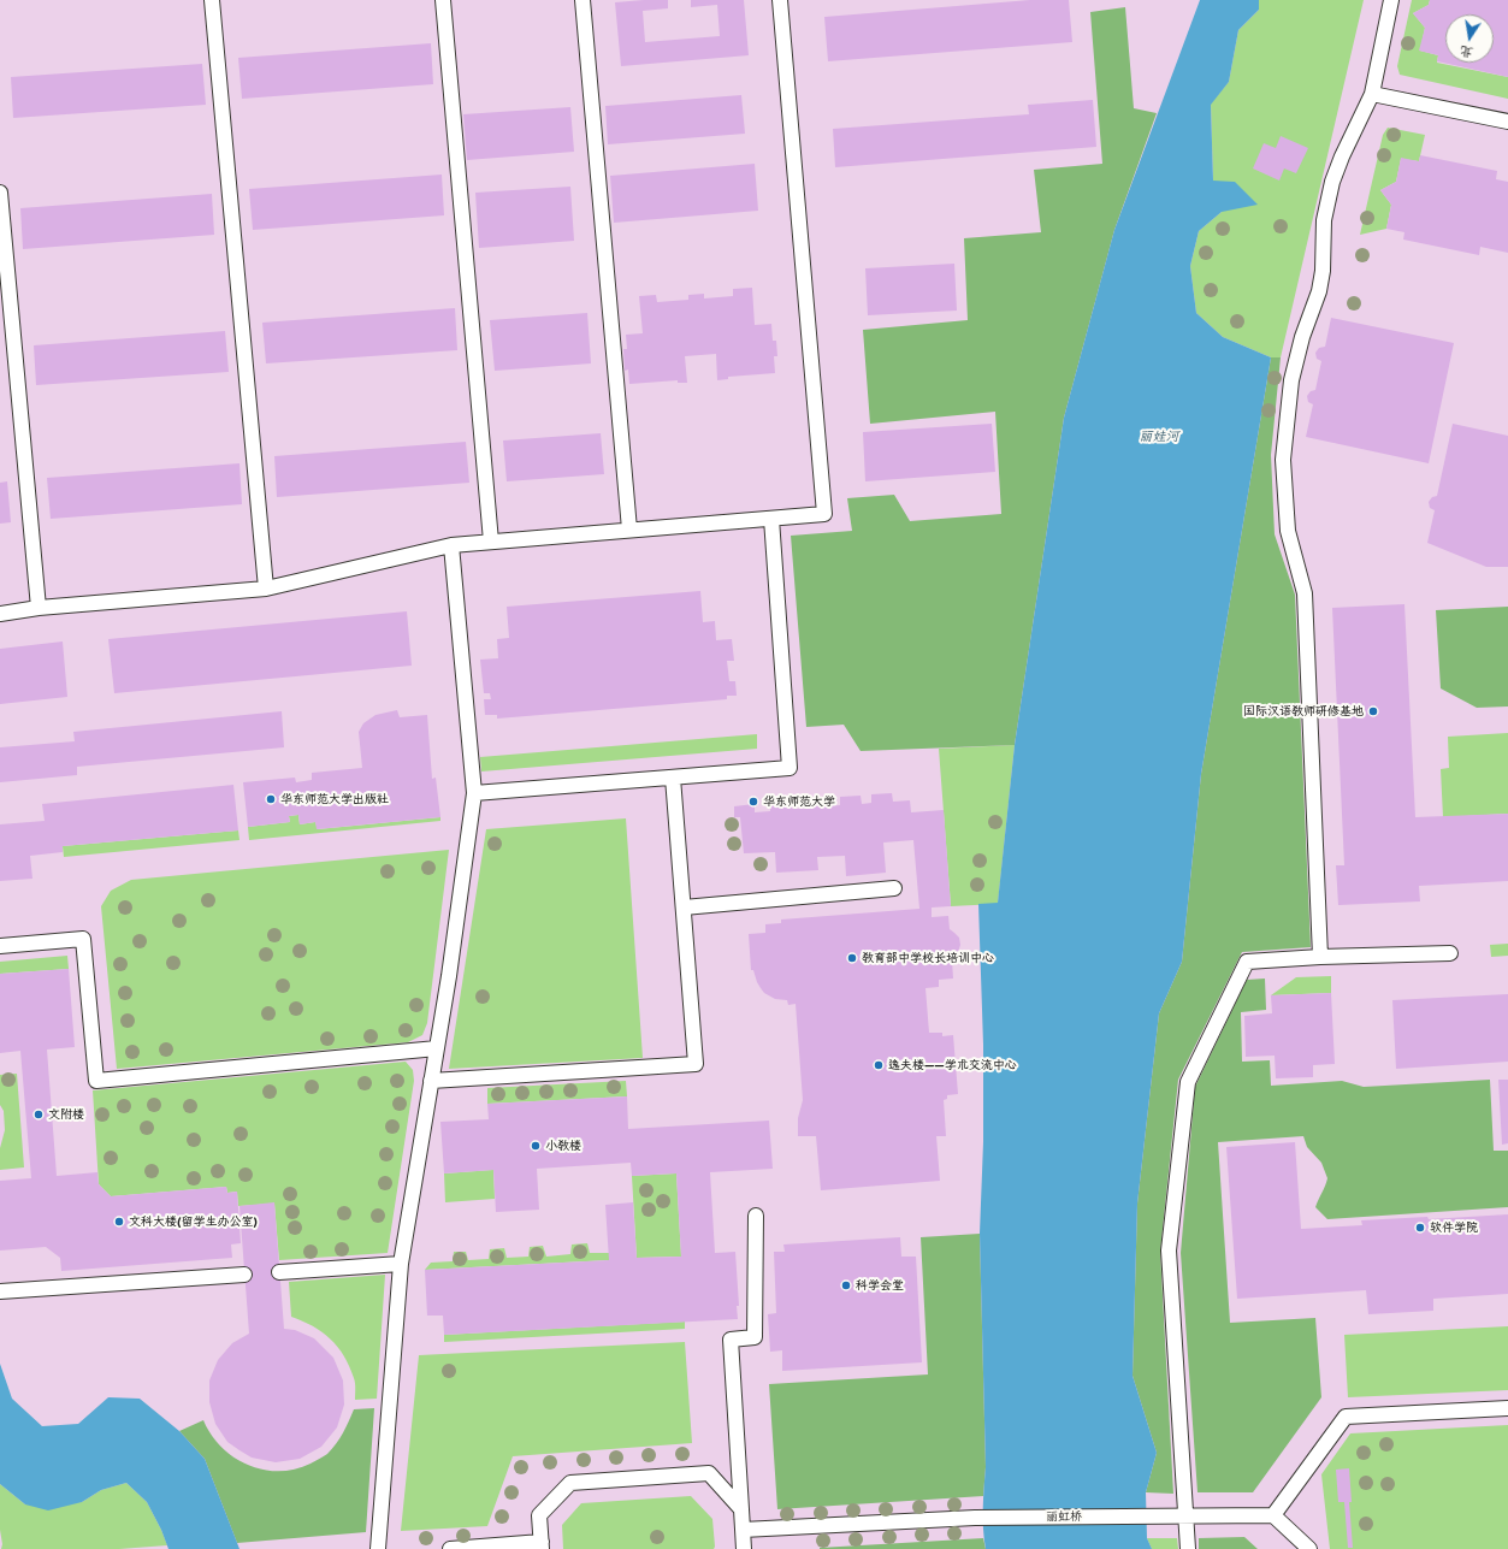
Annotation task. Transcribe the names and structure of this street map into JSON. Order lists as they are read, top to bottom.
{
  "streets": {
    "lane": ["丽虹桥"]
  },
  "water": ["丽娃河"],
  "places": [
    "国际汉语教师研修基地",
    "华东师范大学出版社",
    "华东师范大学",
    "教育部中学校长培训中心",
    "逸夫楼——学术交流中心",
    "文附楼",
    "小教楼",
    "文科大楼(留学生办公室)",
    "软件学院",
    "科学会堂"
  ],
  "north": "bottom"
}
